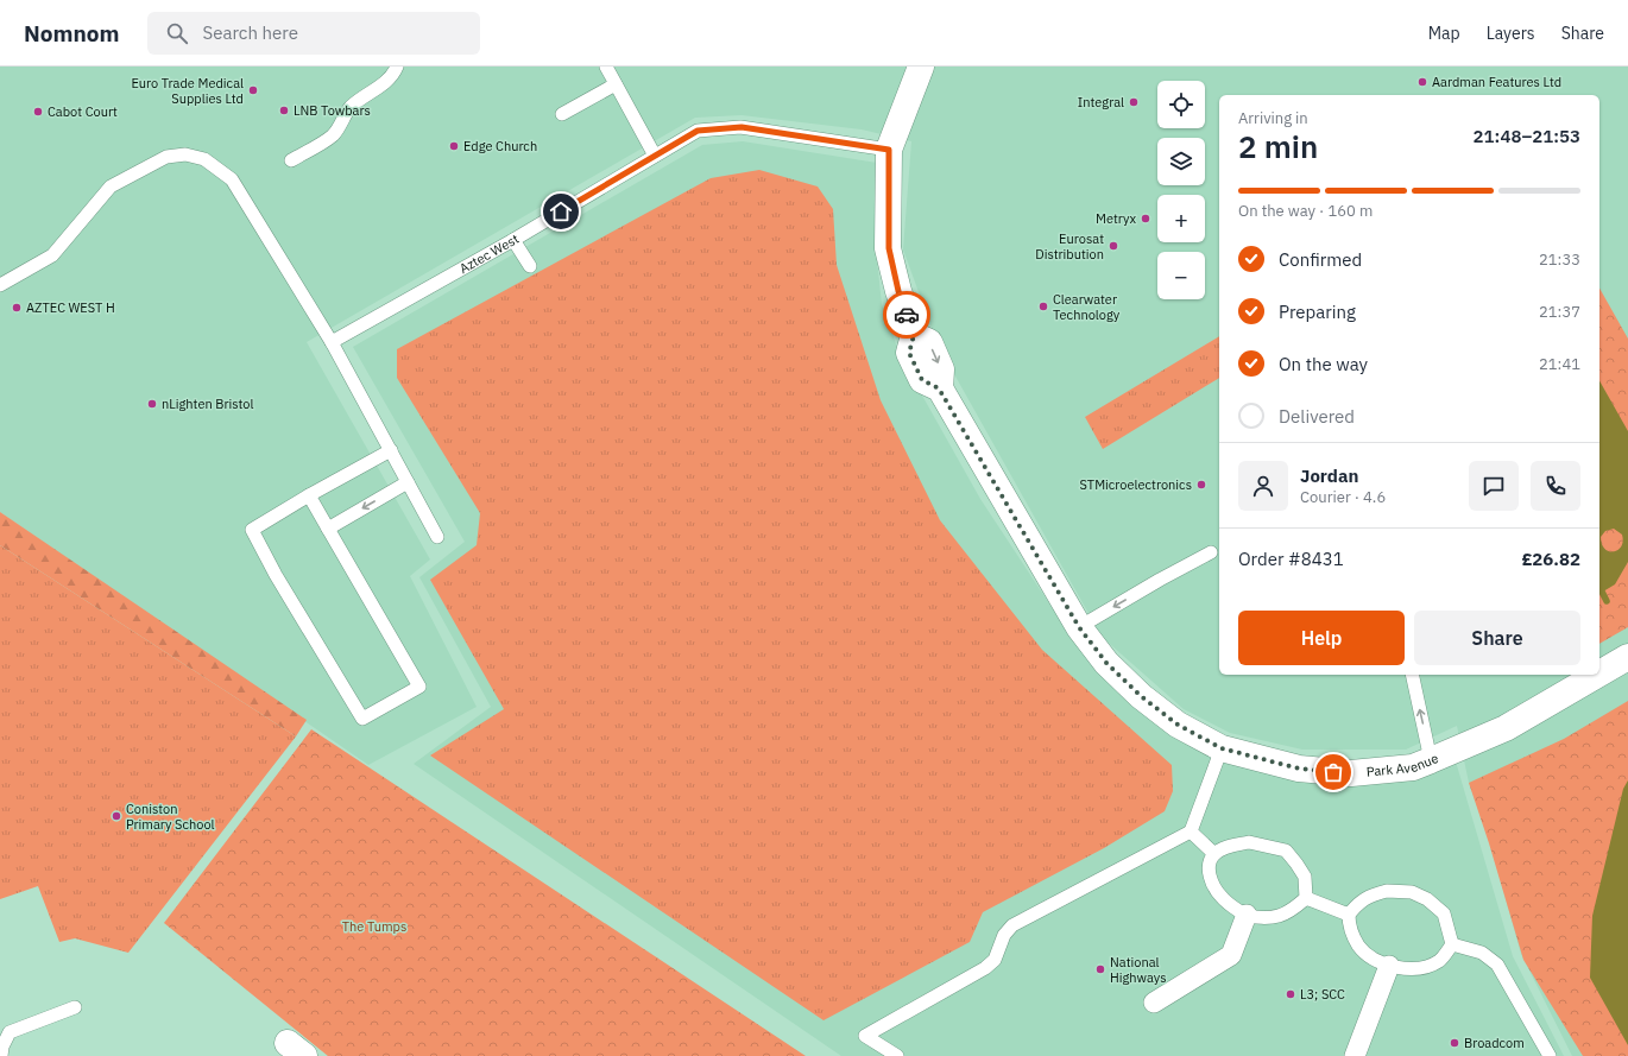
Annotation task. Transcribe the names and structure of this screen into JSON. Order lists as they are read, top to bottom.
{
  "streets": {
    "street": ["Park Avenue"],
    "lane": ["Aztec West"]
  },
  "crossings": [
    ["Aztec West", "Park Avenue"]
  ],
  "parks": ["The Tumps"],
  "places": [
    "Aardman Features Ltd",
    "Euro Trade Medical Supplies Ltd",
    "Integral",
    "LNB Towbars",
    "Cabot Court",
    "Edge Church",
    "Metryx",
    "Eurosat Distribution",
    "Clearwater Technology",
    "AZTEC WEST H",
    "nLighten Bristol",
    "STMicroelectronics",
    "Coniston Primary School",
    "National Highways",
    "L3; SCC",
    "Broadcom"
  ],
  "page": {
    "header": "Nomnom",
    "search": "Search here",
    "nav": ["Map", "Layers", "Share"],
    "map_buttons": ["+", "−"],
    "heading": ["2 min", "Arriving in", "21:48–21:53"],
    "panel": [
      "Jordan",
      "Courier · 4.6",
      "Order #8431",
      "£26.82"
    ],
    "bar": "On the way · 160 m",
    "list": [
      ["Confirmed", "21:33"],
      ["Preparing", "21:37"],
      ["On the way", "21:41"],
      "Delivered"
    ],
    "buttons": ["Help", "Share"]
  }
}
